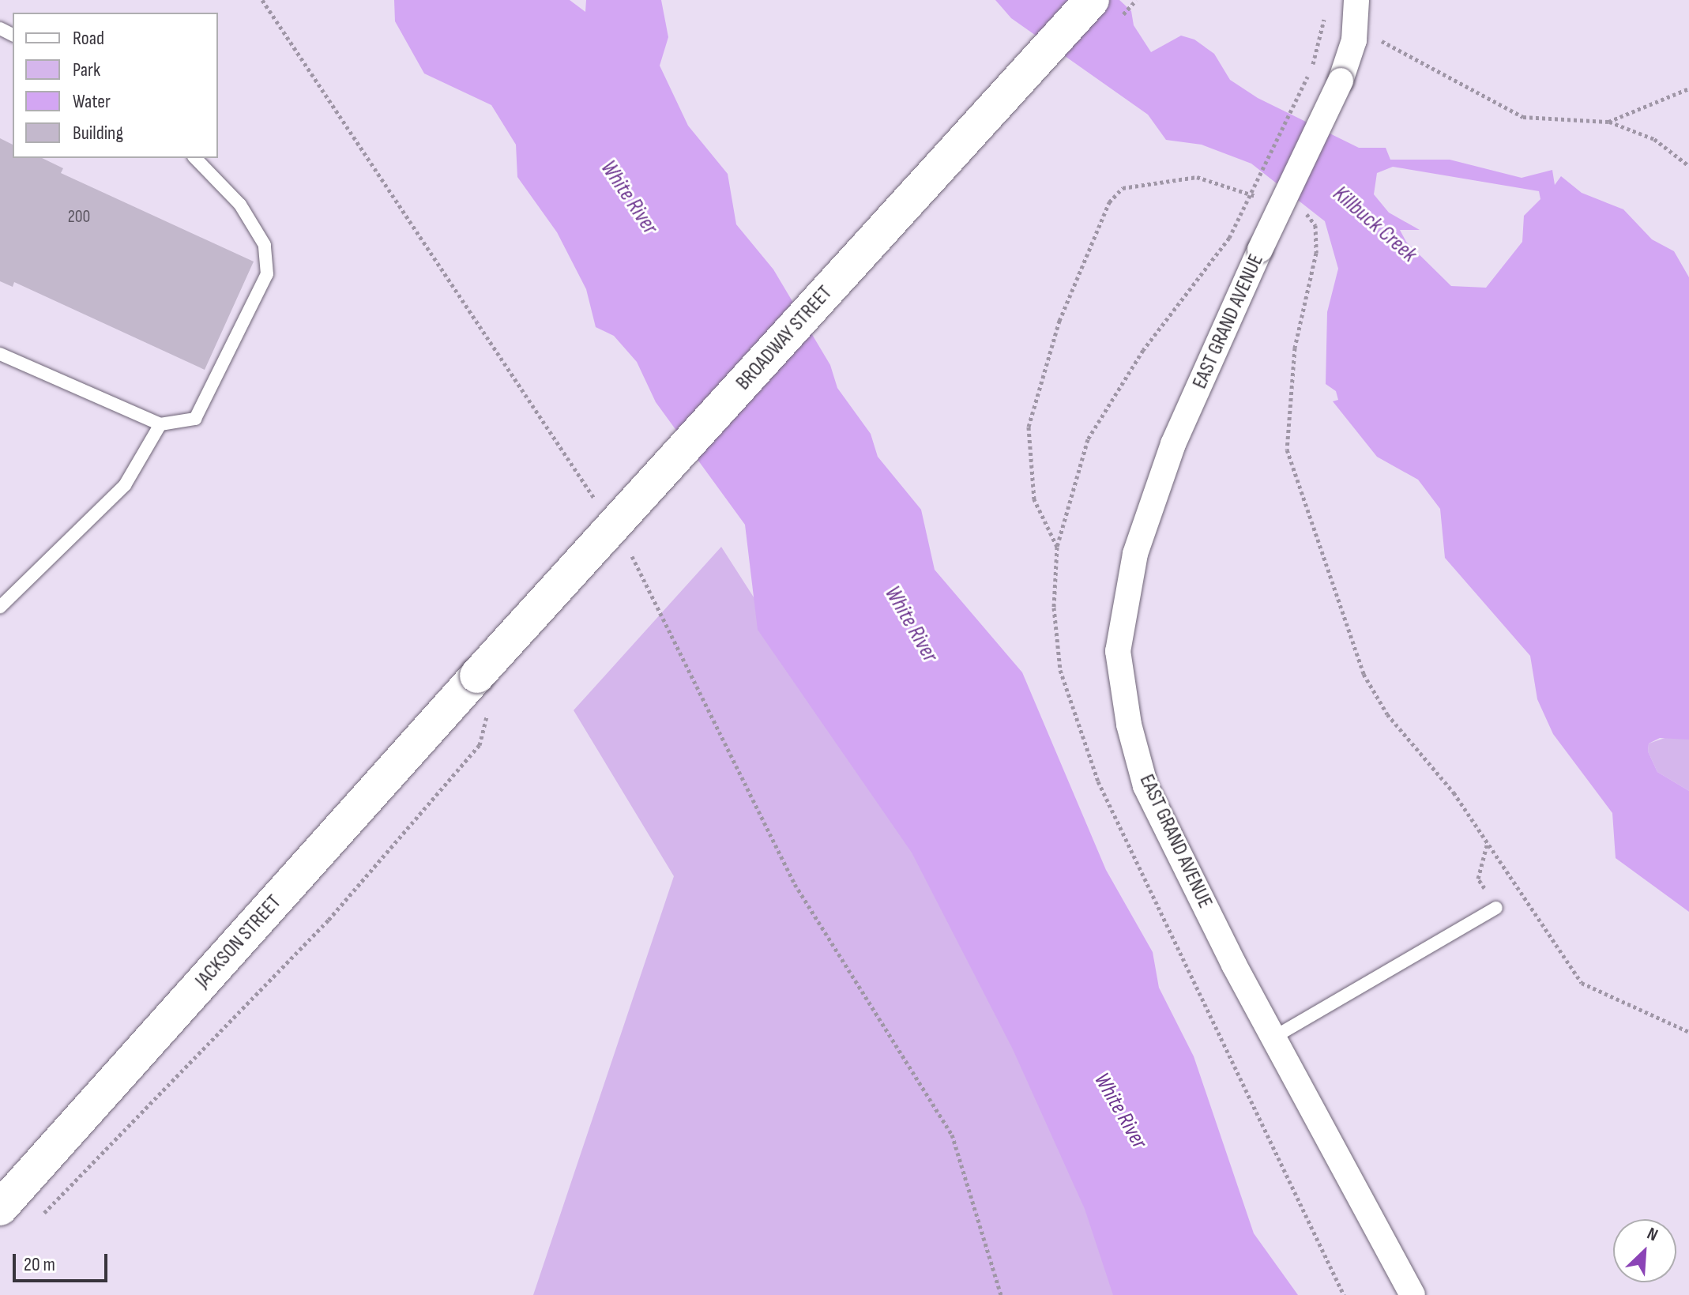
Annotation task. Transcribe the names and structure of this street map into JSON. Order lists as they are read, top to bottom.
{
  "streets": {
    "main road": ["BROADWAY STREET", "JACKSON STREET"],
    "street": ["EAST GRAND AVENUE"]
  },
  "crossings": [
    ["BROADWAY STREET", "JACKSON STREET"]
  ],
  "water": ["White River", "Killbuck Creek"],
  "house_numbers": ["200"],
  "legend": [
    "Road",
    "Park",
    "Water",
    "Building"
  ],
  "scale_bar": "20 m",
  "north": "top right"
}
